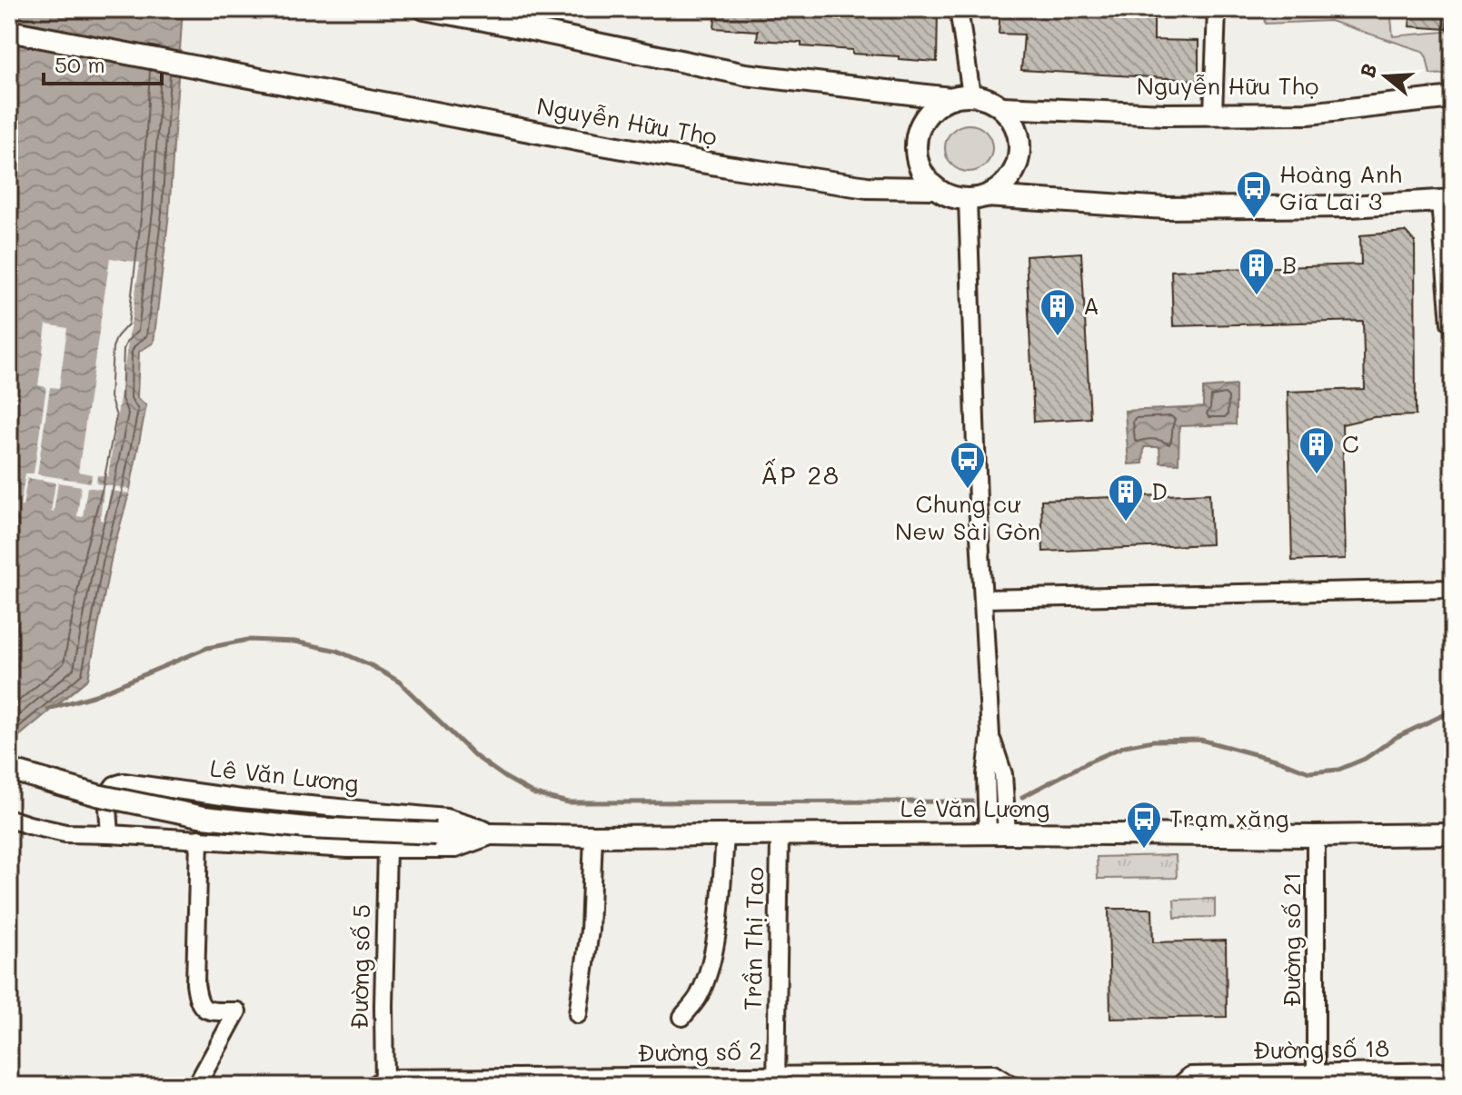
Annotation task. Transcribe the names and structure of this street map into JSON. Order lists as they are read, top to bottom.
{
  "streets": {
    "main road": ["Nguyễn Hữu Thọ", "Lê Văn Lương"],
    "street": [
      "Trần Thị Tao",
      "Đường số 21",
      "Đường số 5",
      "Đường số 18",
      "Đường số 2"
    ]
  },
  "crossings": [
    ["Lê Văn Lương", "Trần Thị Tao"],
    ["Lê Văn Lương", "Đường số 21"],
    ["Lê Văn Lương", "Đường số 5"],
    ["Trần Thị Tao", "Đường số 2"],
    ["Đường số 21", "Đường số 18"],
    ["Đường số 5", "Đường số 2"]
  ],
  "districts": ["ẤP 28"],
  "places": {
    "bus stop": ["Hoàng Anh Gia Lai 3", "Chung cư New Sài Gòn", "Trạm xăng"],
    "building": [
      "B",
      "A",
      "C",
      "D"
    ]
  },
  "scale_bar": "50 m",
  "north": "left"
}
